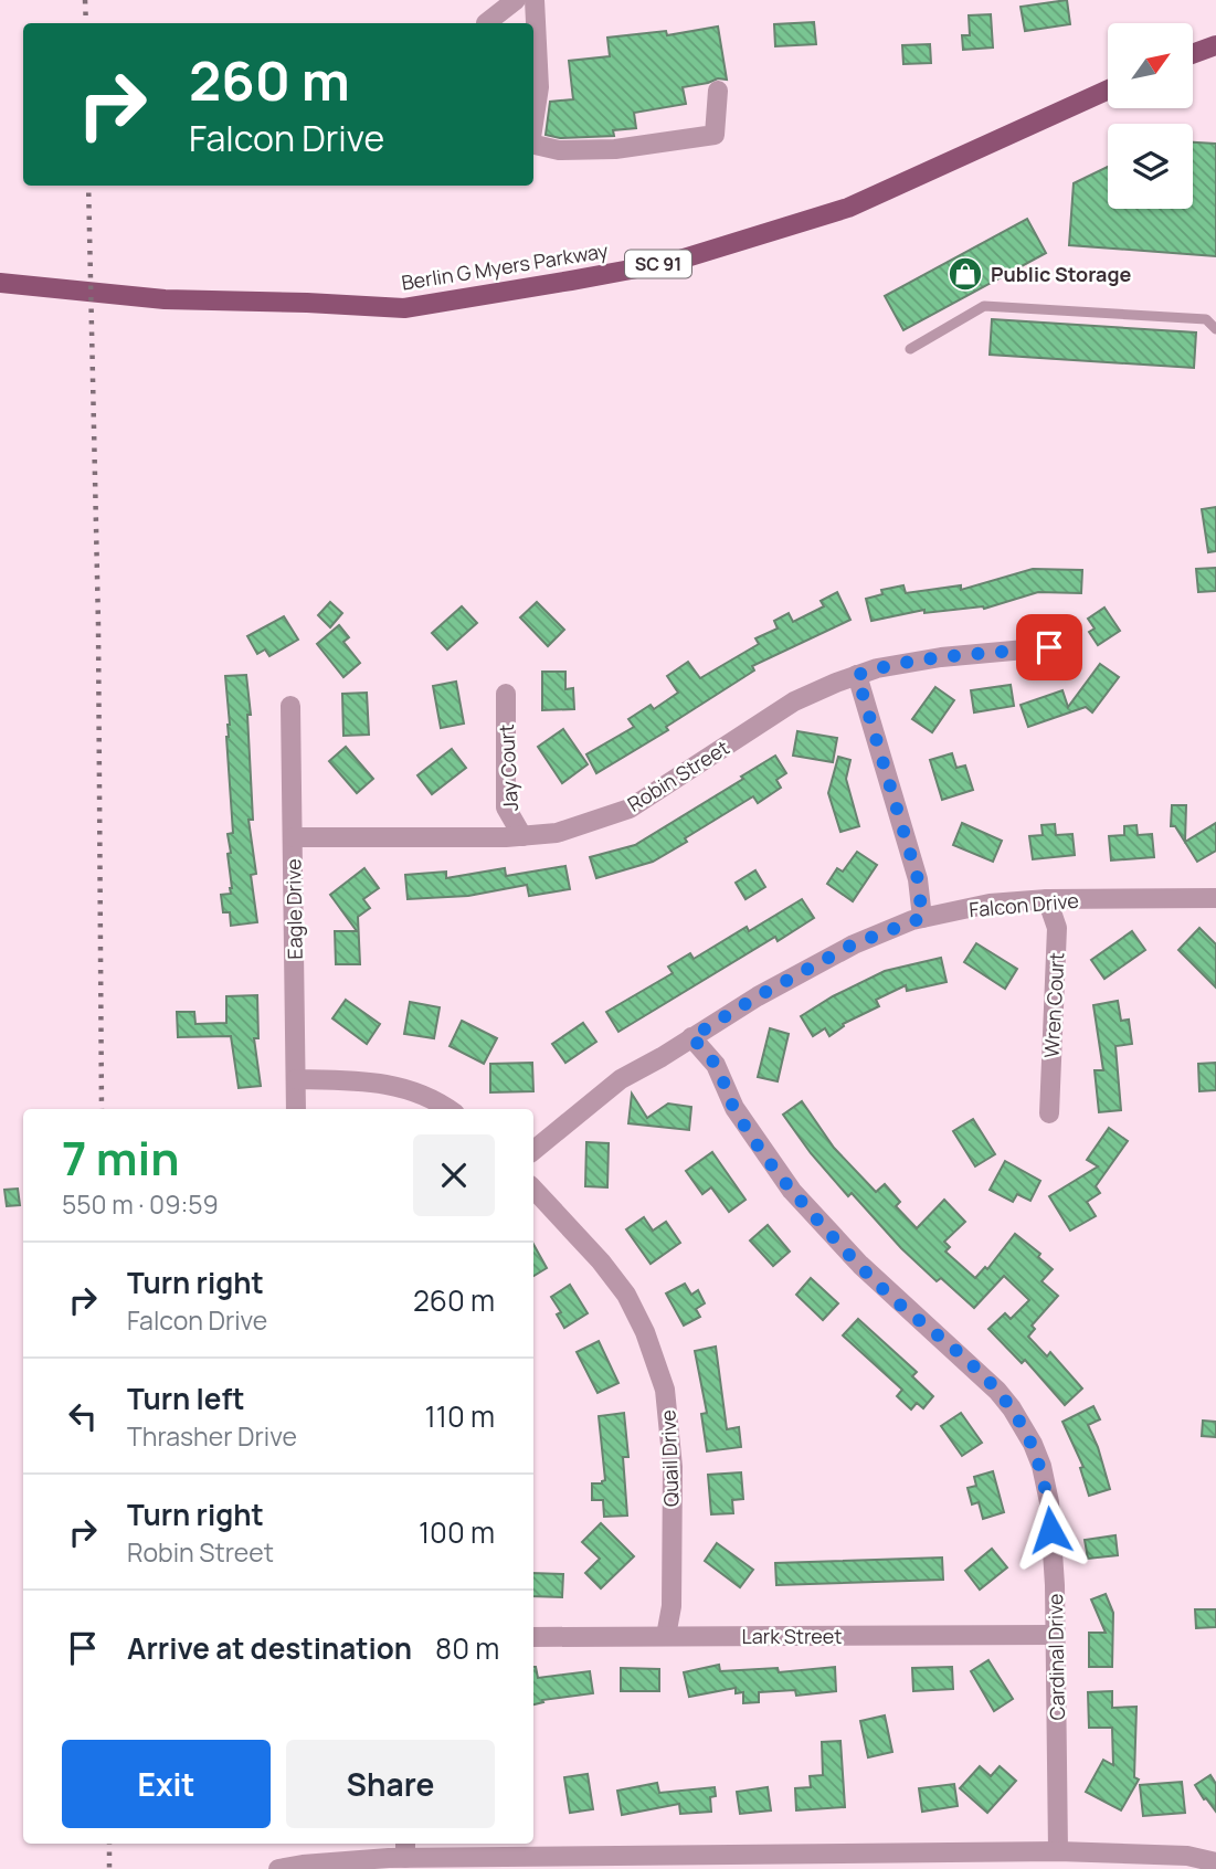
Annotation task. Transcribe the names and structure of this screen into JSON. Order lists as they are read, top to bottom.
{
  "streets": {
    "main road": ["SC 91", "Berlin G Myers Parkway"],
    "street": [
      "Jay Court",
      "Robin Street",
      "Falcon Drive",
      "Eagle Drive",
      "Wren Court",
      "Quail Drive",
      "Lark Street",
      "Cardinal Drive"
    ]
  },
  "crossings": [
    ["Jay Court", "Robin Street"],
    ["Robin Street", "Eagle Drive"],
    ["Falcon Drive", "Wren Court"],
    ["Falcon Drive", "Cardinal Drive"],
    ["Quail Drive", "Lark Street"],
    ["Lark Street", "Cardinal Drive"]
  ],
  "places": {
    "shop": ["Public Storage"]
  },
  "north": "top right",
  "page": {
    "turn": ["260 m", "Falcon Drive"],
    "heading": ["7 min", "550 m · 09:59"],
    "list": [
      {
        "name": "Turn right",
        "note": "Falcon Drive",
        "value": "260 m"
      },
      {
        "name": "Turn left",
        "note": "Thrasher Drive",
        "value": "110 m"
      },
      {
        "name": "Turn right",
        "note": "Robin Street",
        "value": "100 m"
      },
      {
        "name": "Arrive at destination",
        "value": "80 m"
      }
    ],
    "buttons": ["Exit", "Share"]
  }
}
